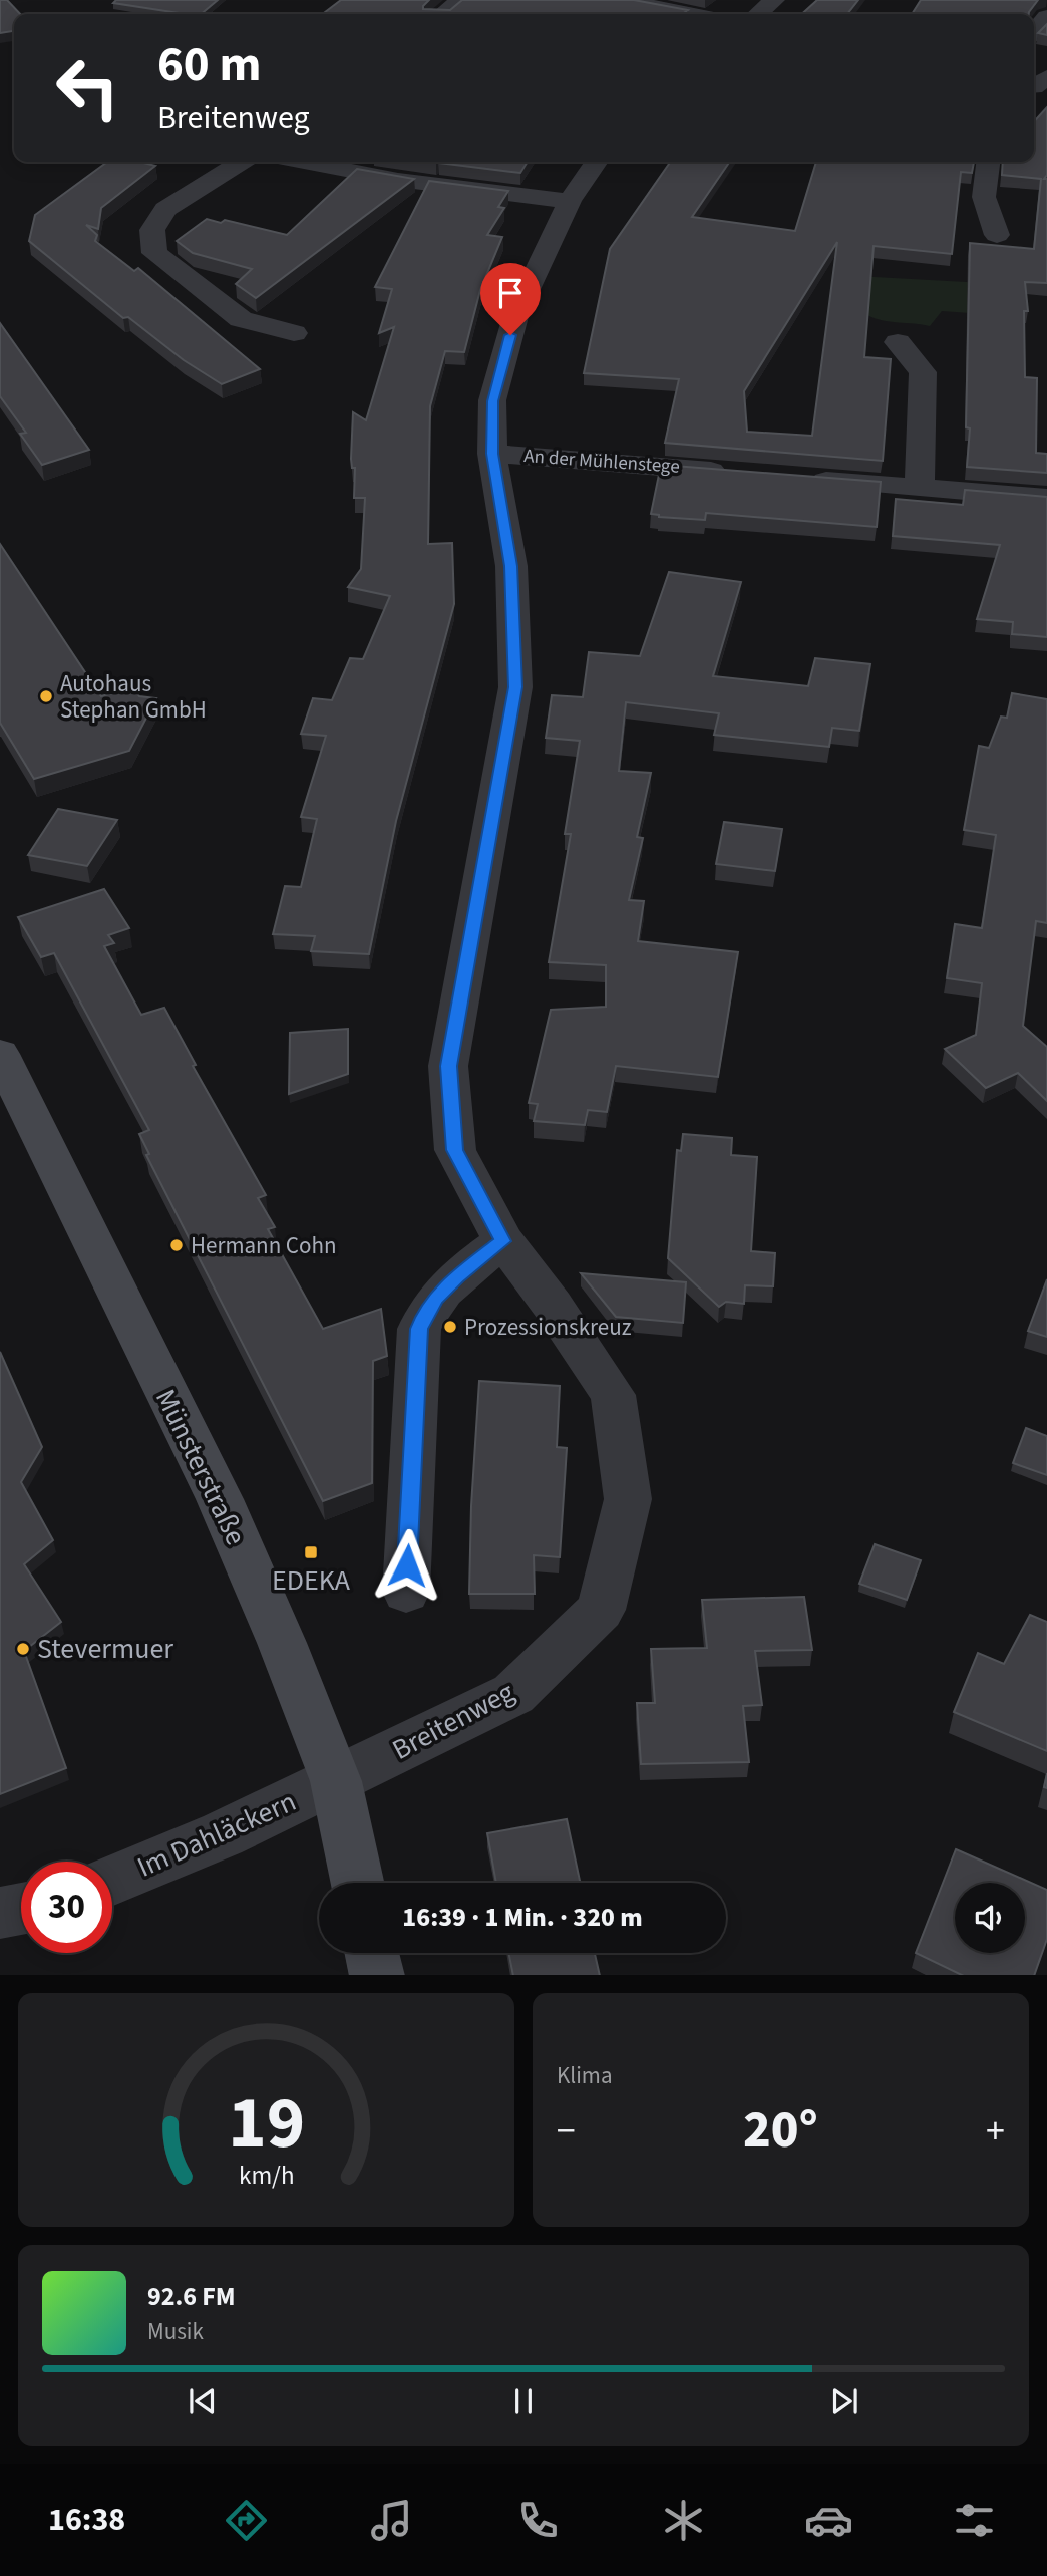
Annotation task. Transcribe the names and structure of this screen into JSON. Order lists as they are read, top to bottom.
{
  "streets": {
    "main road": ["Münsterstraße"],
    "street": ["An der Mühlenstege", "Breitenweg", "Im Dahläckern"]
  },
  "crossings": [
    ["An der Mühlenstege", "Breitenweg"],
    ["Münsterstraße", "Breitenweg"],
    ["Münsterstraße", "Im Dahläckern"],
    ["Breitenweg", "Im Dahläckern"]
  ],
  "places": {
    "other": [
      "Autohaus Stephan GmbH",
      "Hermann Cohn",
      "Prozessionskreuz",
      "Stevermuer"
    ],
    "transit": ["EDEKA"]
  },
  "page": {
    "turn": ["60 m", "Breitenweg"],
    "limit": "30",
    "trip": "16:39 · 1 Min. · 320 m",
    "tile": "Klima",
    "heat": ["−", "20°", "+"],
    "song": ["92.6 FM", "Musik"],
    "tabs": "16:38",
    "gauge": ["19", "km/h"]
  }
}
